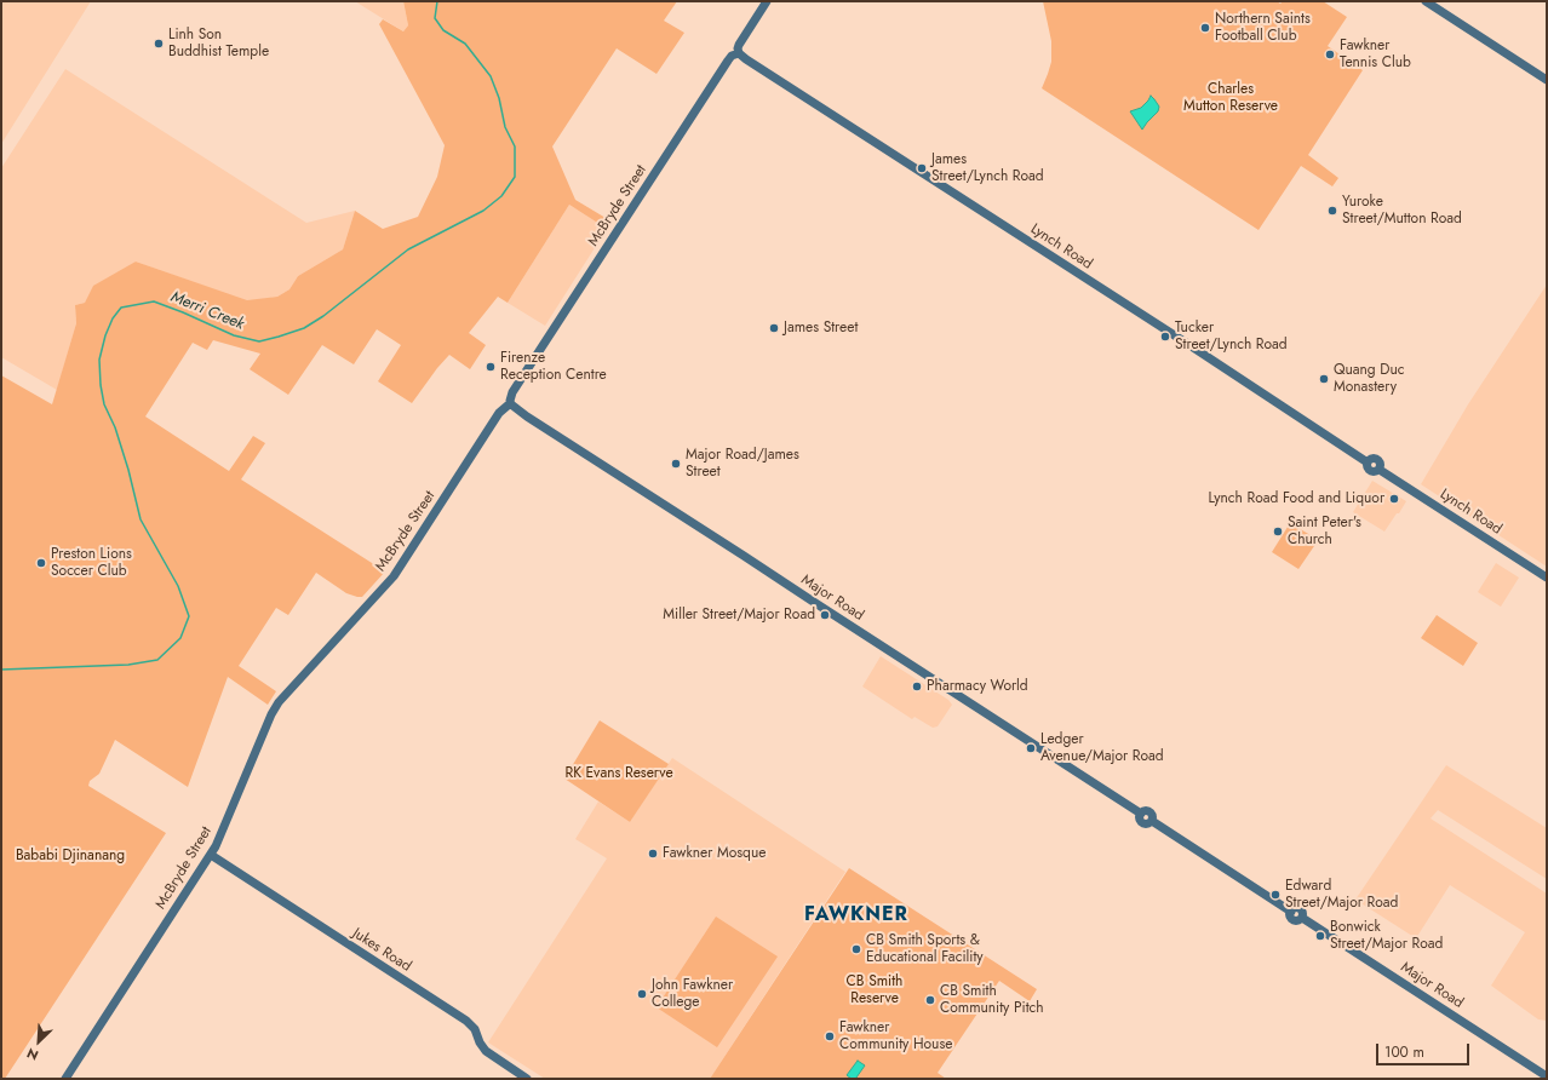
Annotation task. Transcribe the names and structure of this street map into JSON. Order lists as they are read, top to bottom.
{
  "streets": {
    "street": [
      "McBryde Street",
      "Lynch Road",
      "Major Road",
      "Jukes Road"
    ]
  },
  "crossings": [
    ["McBryde Street", "Lynch Road"],
    ["McBryde Street", "Major Road"],
    ["McBryde Street", "Jukes Road"]
  ],
  "districts": ["FAWKNER"],
  "water": ["Merri Creek"],
  "parks": [
    "Charles Mutton Reserve",
    "RK Evans Reserve",
    "Bababi Djinanang",
    "CB Smith Reserve"
  ],
  "places": [
    "Northern Saints Football Club",
    "Linh Son Buddhist Temple",
    "Fawkner Tennis Club",
    "James Street/Lynch Road",
    "Yuroke Street/Mutton Road",
    "James Street",
    "Tucker Street/Lynch Road",
    "Firenze Reception Centre",
    "Quang Duc Monastery",
    "Major Road/James Street",
    "Lynch Road Food and Liquor",
    "Saint Peter's Church",
    "Preston Lions Soccer Club",
    "Miller Street/Major Road",
    "Pharmacy World",
    "Ledger Avenue/Major Road",
    "Fawkner Mosque",
    "Edward Street/Major Road",
    "Bonwick Street/Major Road",
    "CB Smith Sports & Educational Facility",
    "John Fawkner College",
    "CB Smith Community Pitch",
    "Fawkner Community House"
  ],
  "scale_bar": "100 m",
  "north": "bottom left"
}
